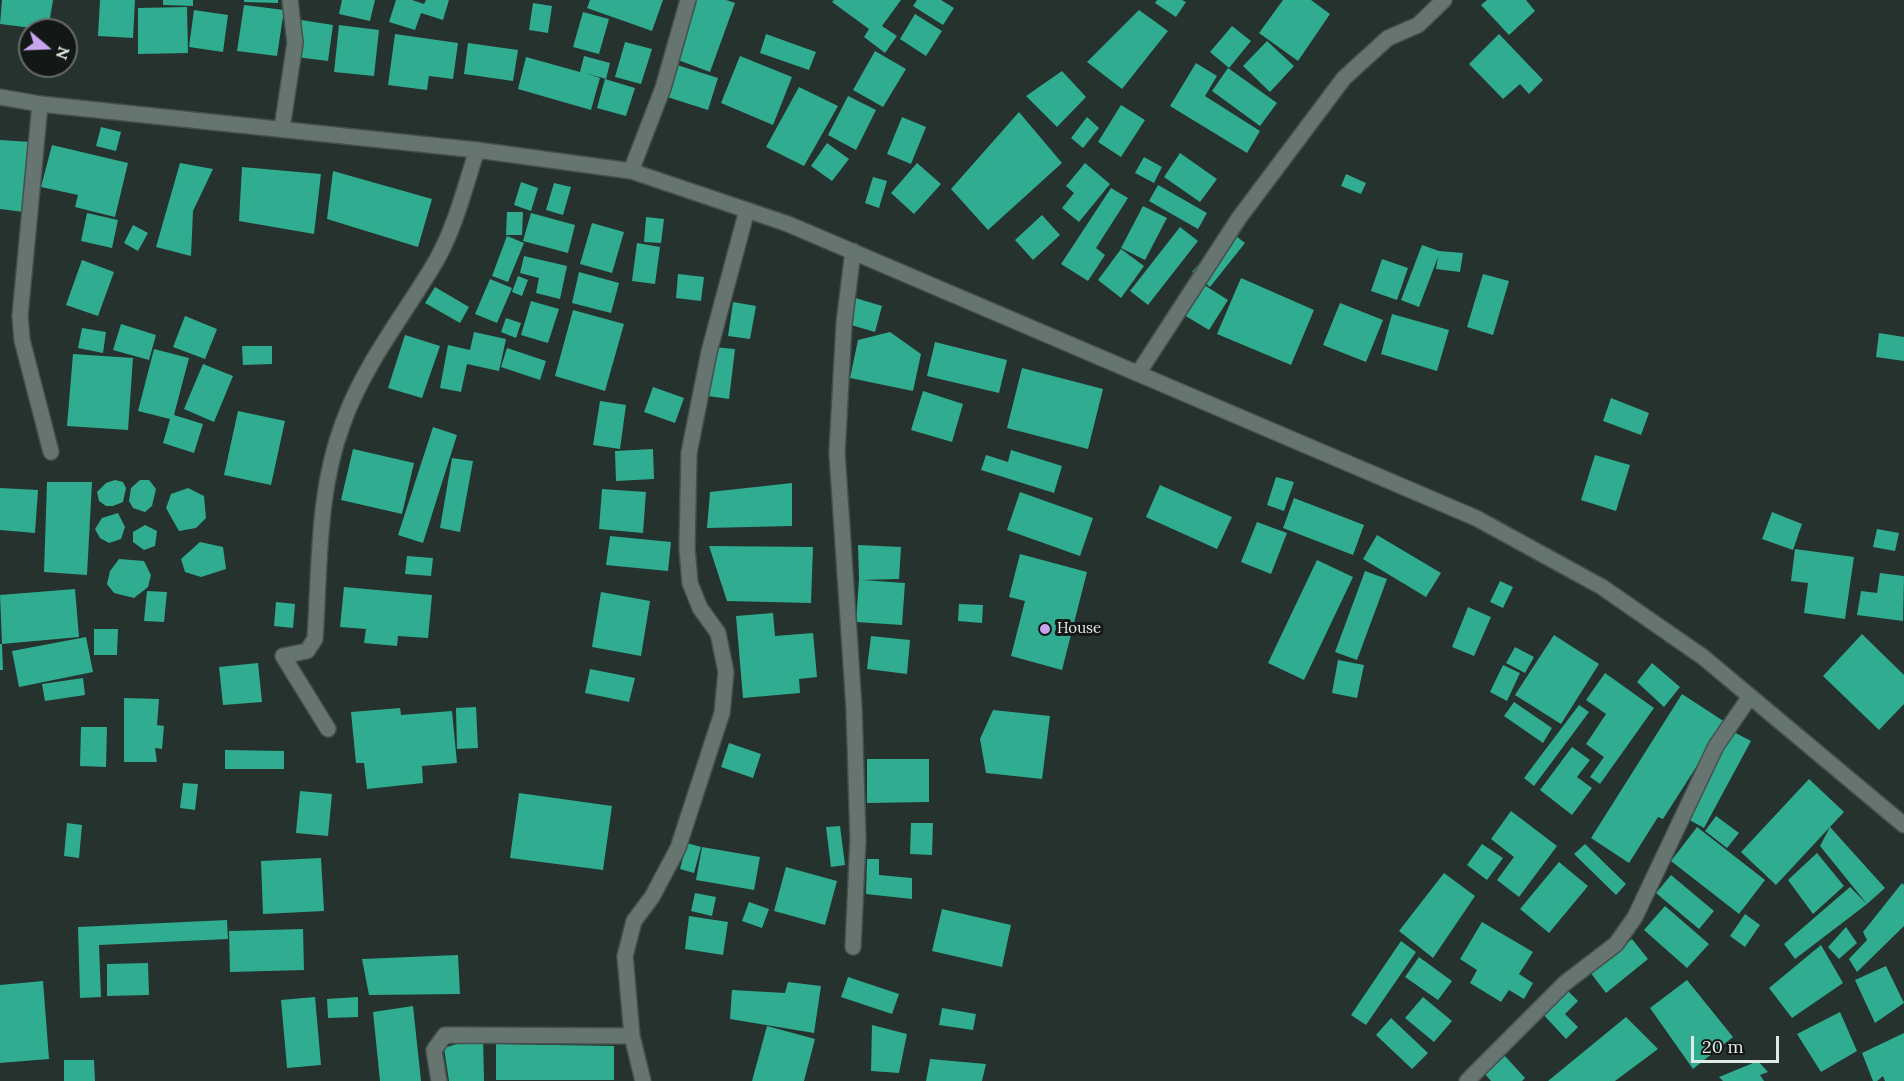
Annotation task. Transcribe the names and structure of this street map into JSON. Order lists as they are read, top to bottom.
{
  "places": ["House"],
  "scale_bar": "20 m",
  "north": "right"
}
